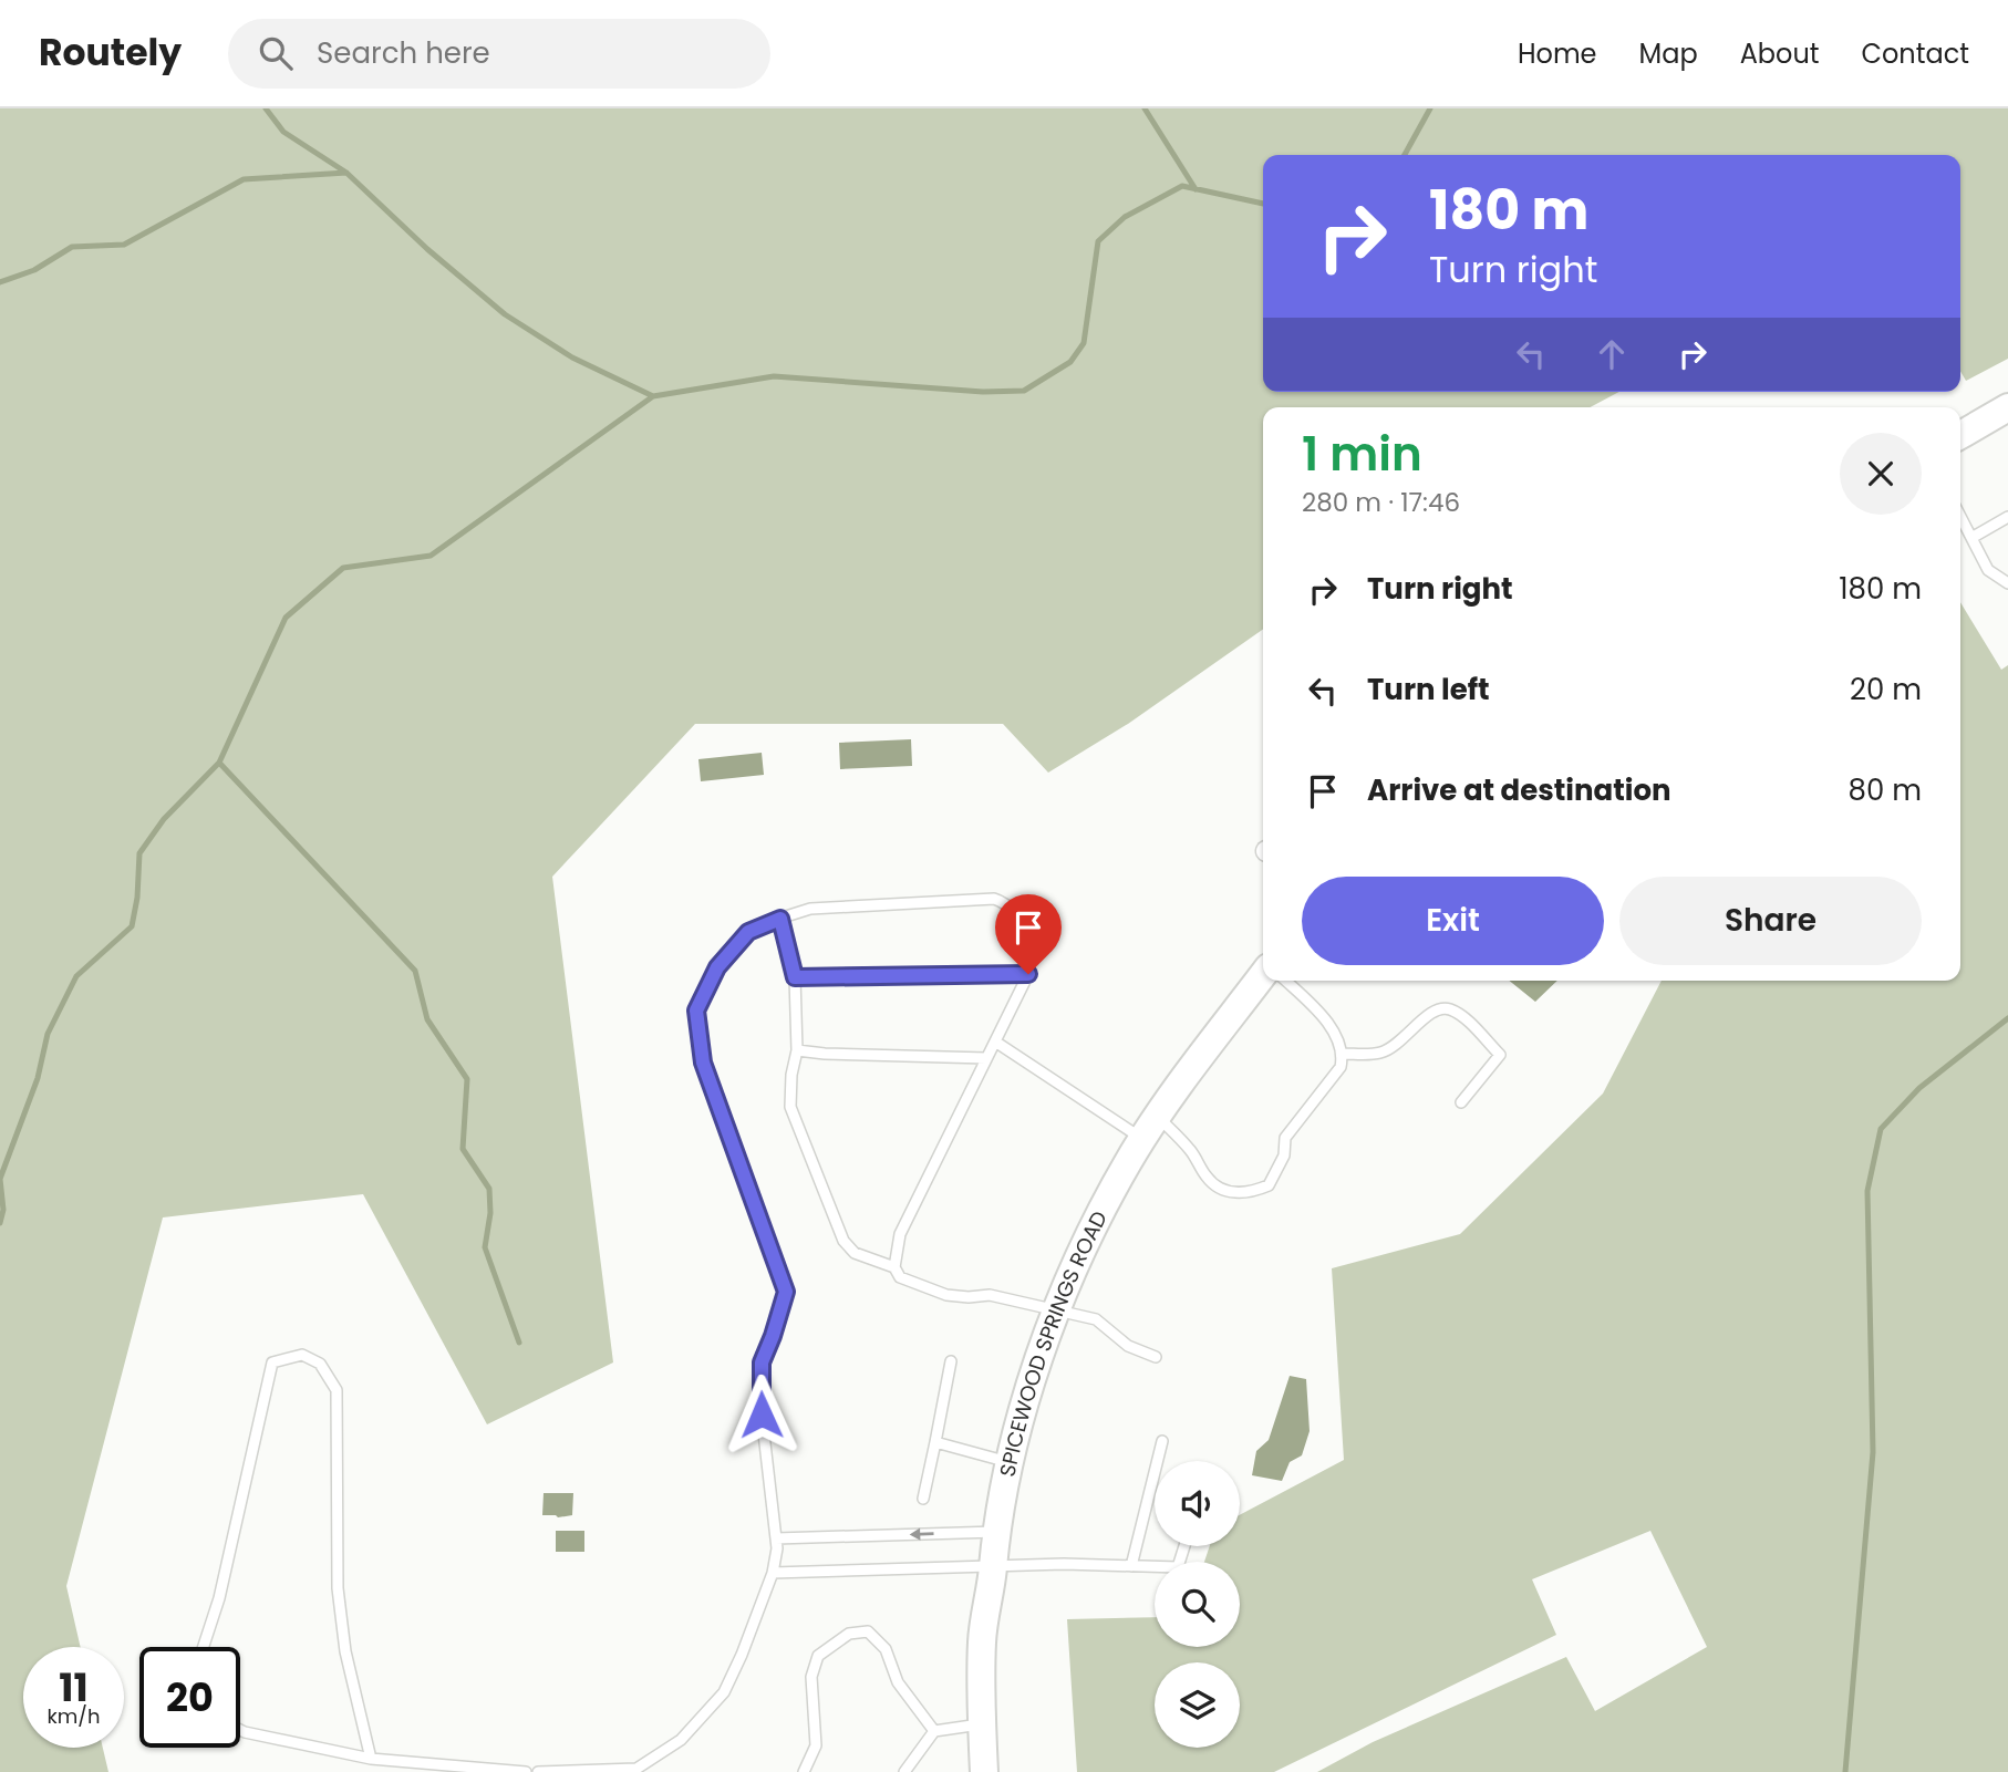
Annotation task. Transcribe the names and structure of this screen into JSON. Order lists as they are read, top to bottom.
{
  "streets": {
    "main road": ["SPICEWOOD SPRINGS ROAD"]
  },
  "page": {
    "header": "Routely",
    "search": "Search here",
    "nav": [
      "Home",
      "Map",
      "About",
      "Contact"
    ],
    "turn": ["180 m", "Turn right"],
    "heading": ["1 min", "280 m · 17:46"],
    "list": [
      {
        "name": "Turn right",
        "value": "180 m"
      },
      {
        "name": "Turn left",
        "value": "20 m"
      },
      {
        "name": "Arrive at destination",
        "value": "80 m"
      }
    ],
    "buttons": ["Exit", "Share"],
    "speed": "11 km/h",
    "limit": "20"
  }
}
